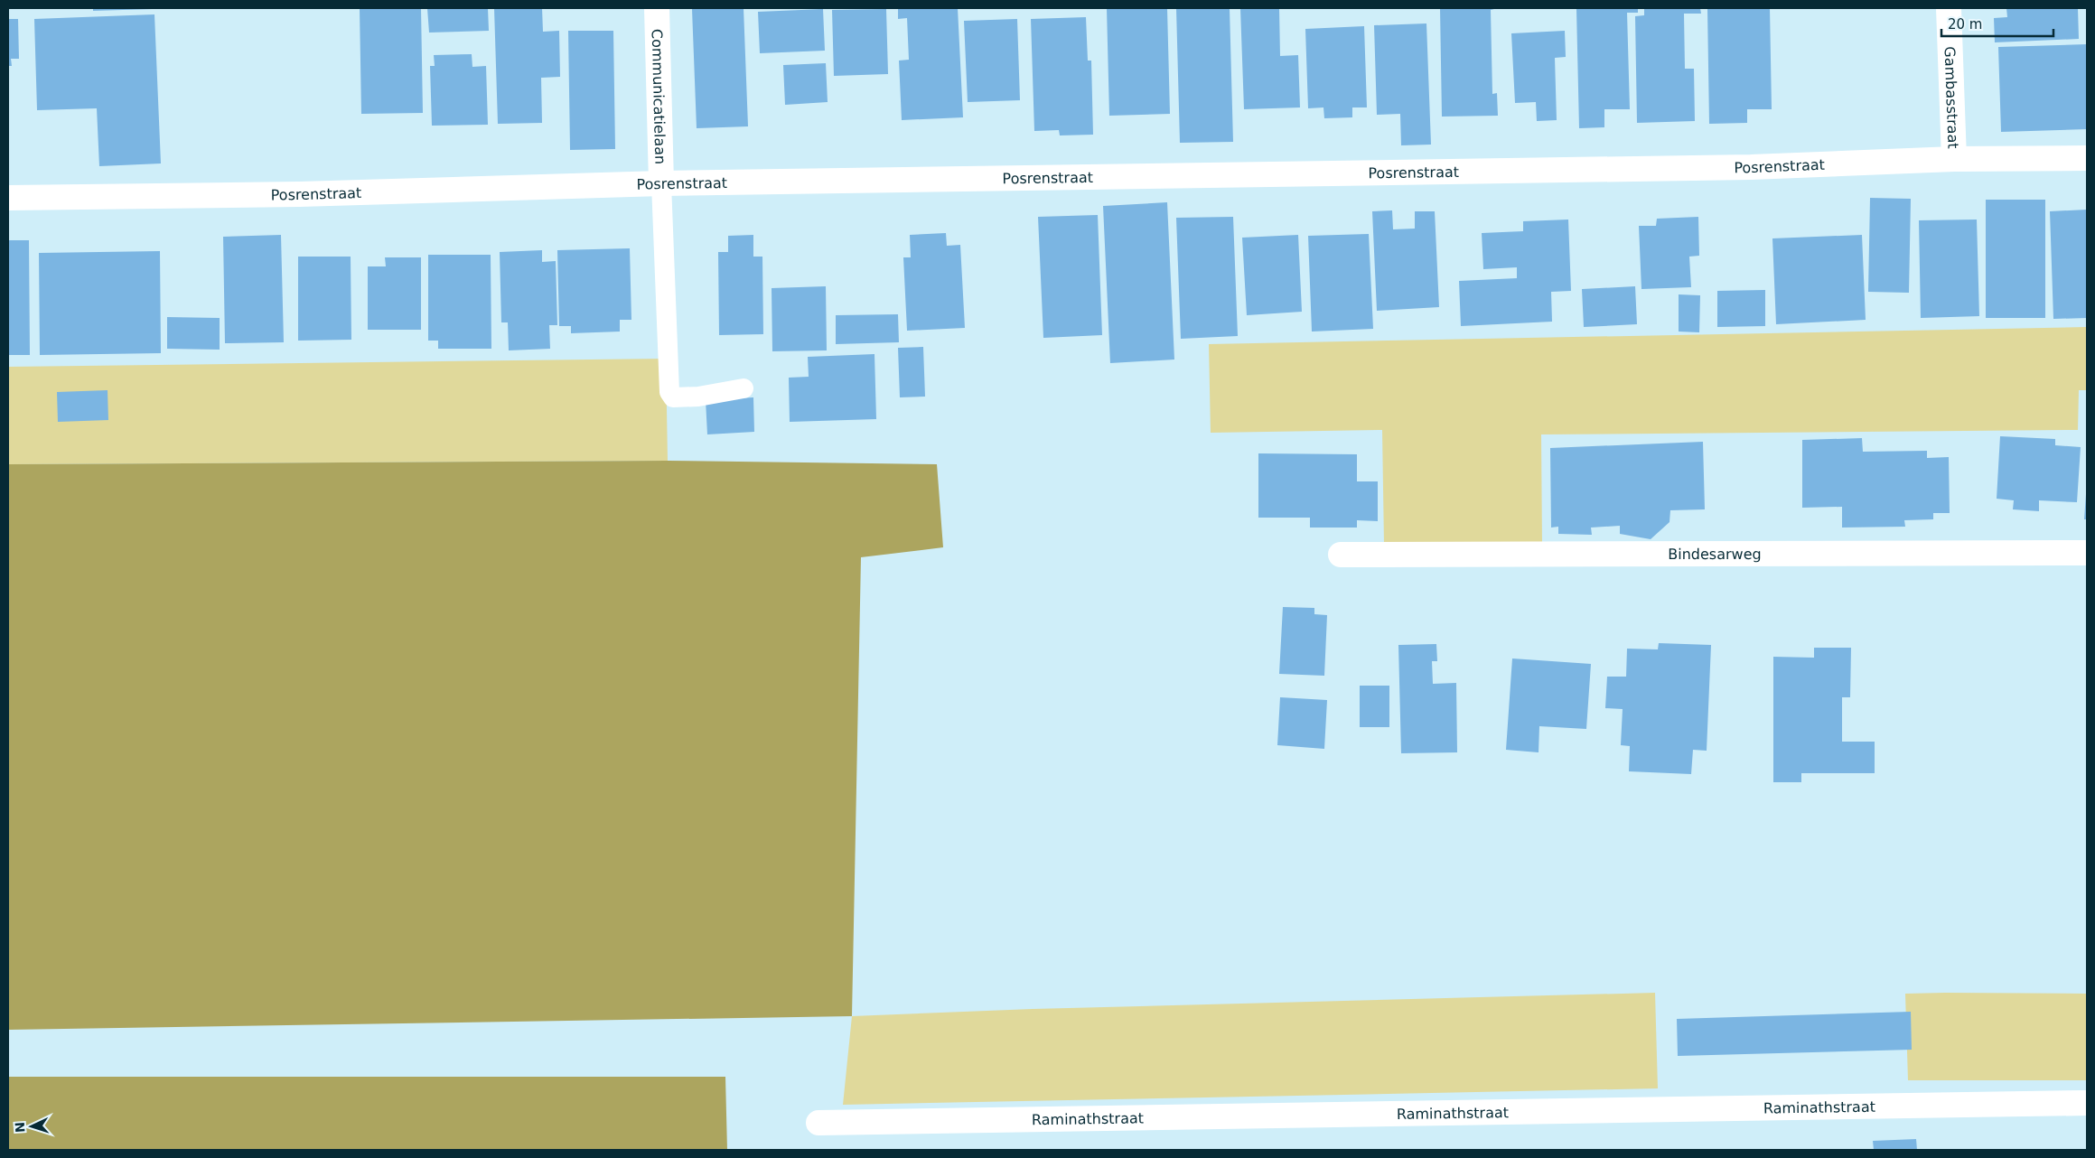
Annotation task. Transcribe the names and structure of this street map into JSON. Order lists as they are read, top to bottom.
{
  "streets": {
    "street": [
      "Communicatielaan",
      "Gambasstraat",
      "Posrenstraat",
      "Bindesarweg",
      "Raminathstraat"
    ]
  },
  "crossings": [
    ["Communicatielaan", "Posrenstraat"],
    ["Gambasstraat", "Posrenstraat"]
  ],
  "scale_bar": "20 m",
  "north": "left"
}
